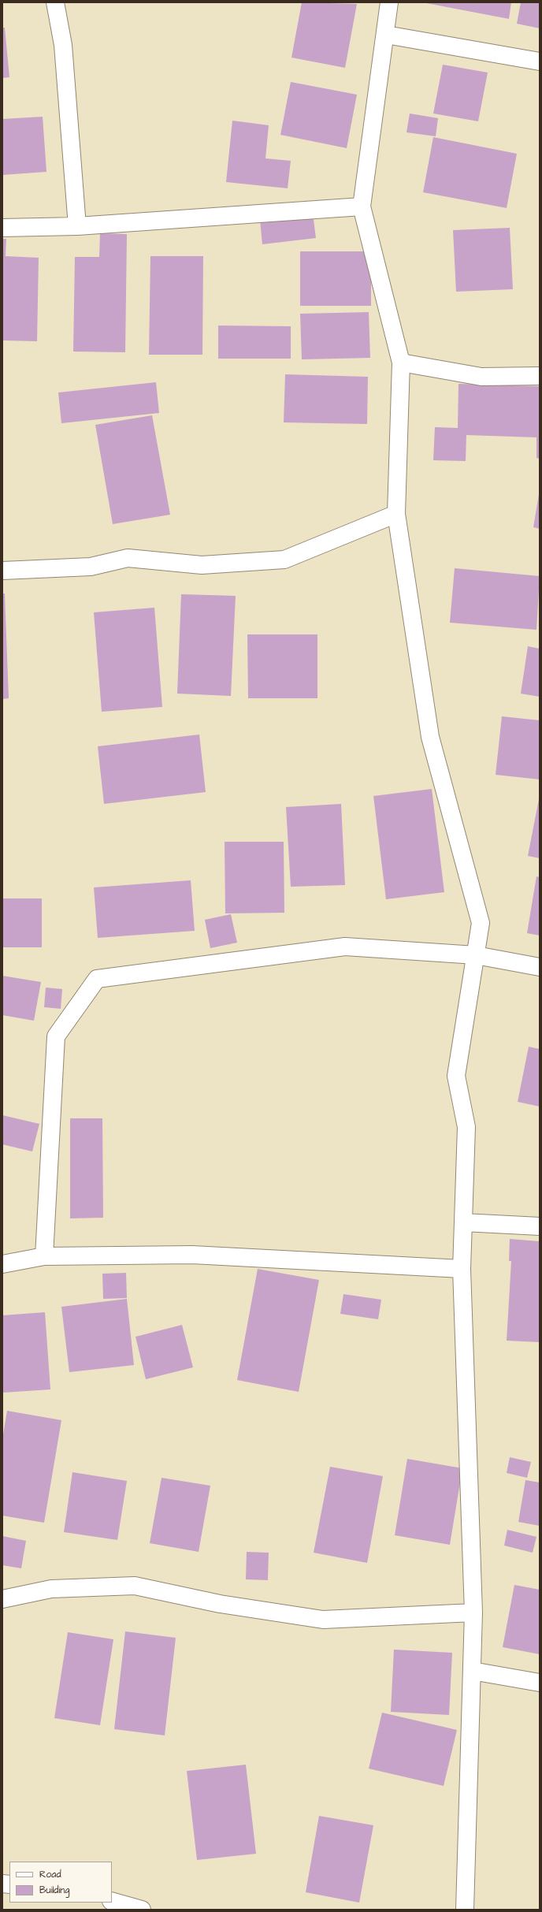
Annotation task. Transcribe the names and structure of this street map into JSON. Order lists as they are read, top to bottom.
{
  "legend": ["Road", "Building"]
}
